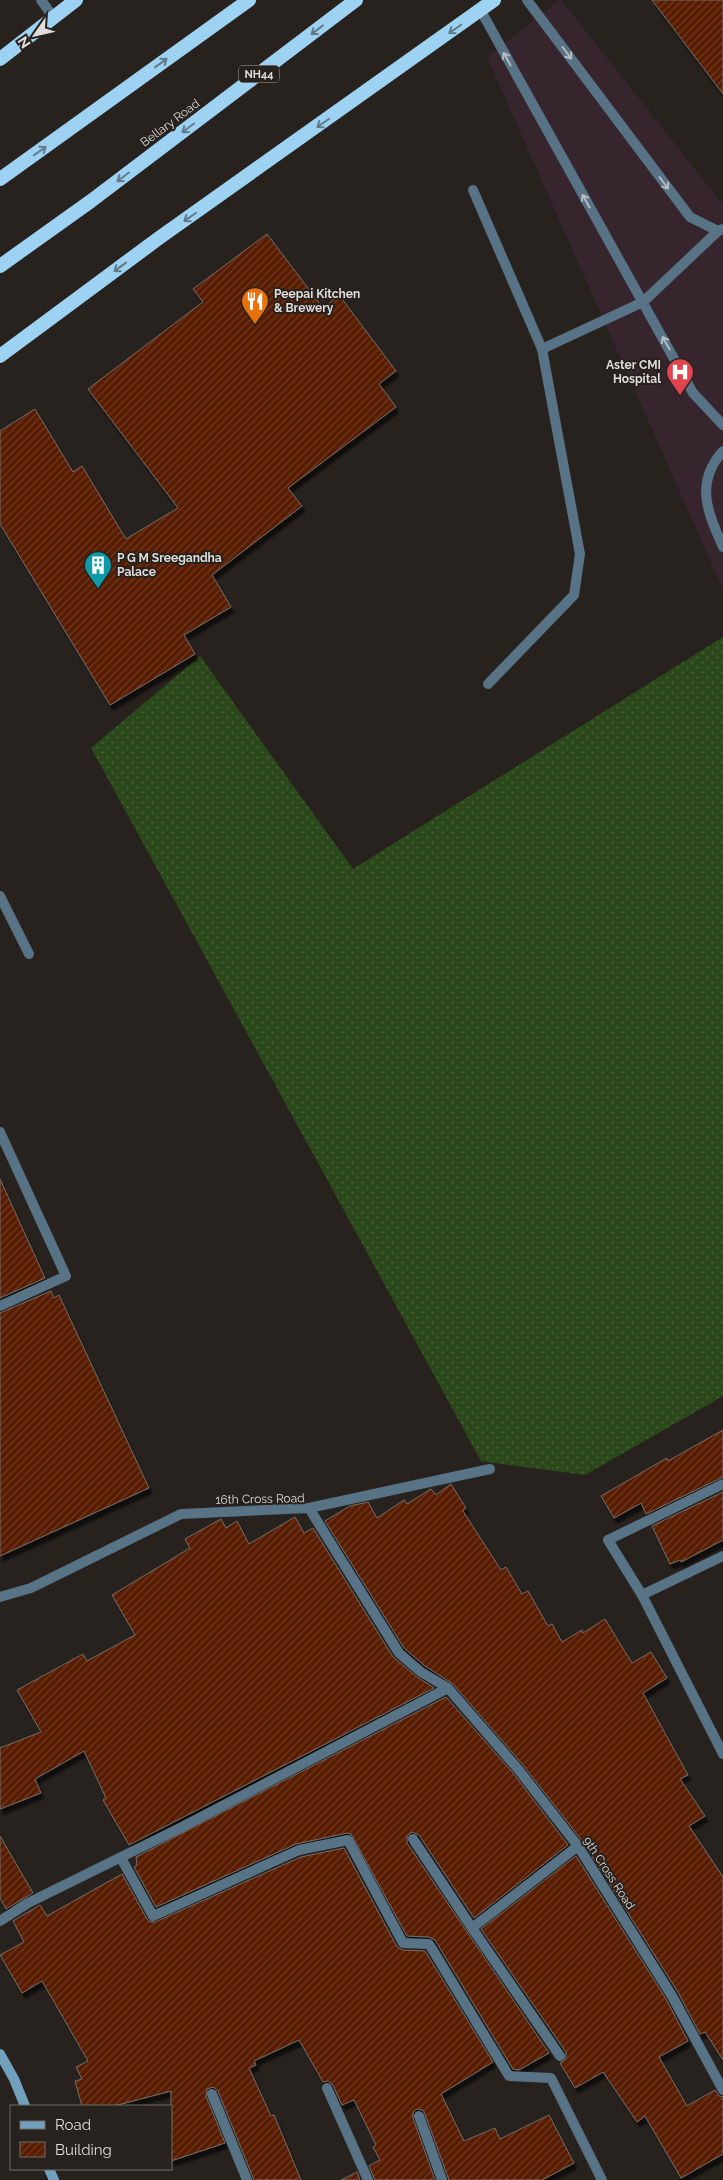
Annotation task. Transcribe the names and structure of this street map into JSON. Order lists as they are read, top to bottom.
{
  "streets": {
    "highway": ["NH44", "Bellary Road"],
    "street": ["16th Cross Road", "9th Cross Road"]
  },
  "crossings": [
    ["16th Cross Road", "9th Cross Road"]
  ],
  "places": {
    "restaurant": ["Peepai Kitchen & Brewery"],
    "hospital": ["Aster CMI Hospital"],
    "building": ["P G M Sreegandha Palace"]
  },
  "legend": ["Road", "Building"],
  "north": "bottom left"
}
